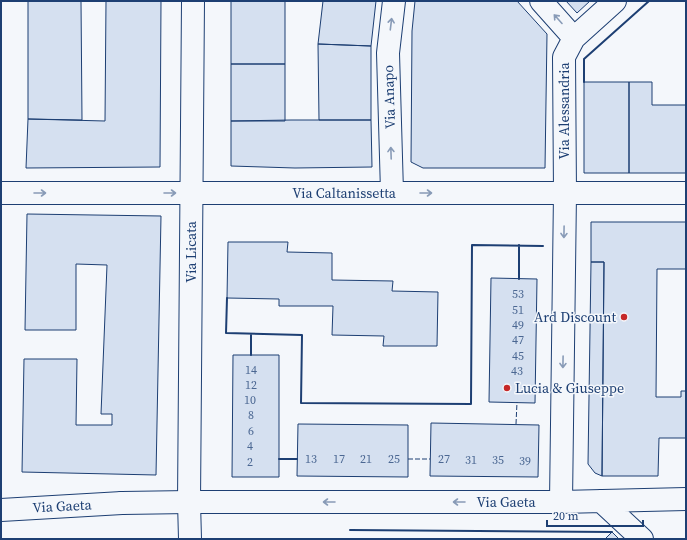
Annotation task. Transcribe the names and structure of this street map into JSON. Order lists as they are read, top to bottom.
{
  "streets": {
    "street": [
      "Via Anapo",
      "Via Alessandria",
      "Via Caltanissetta",
      "Via Licata",
      "Via Gaeta"
    ]
  },
  "crossings": [
    ["Via Anapo", "Via Caltanissetta"],
    ["Via Alessandria", "Via Caltanissetta"],
    ["Via Caltanissetta", "Via Licata"],
    ["Via Licata", "Via Gaeta"]
  ],
  "one_way": ["Via Anapo", "Via Caltanissetta", "Via Gaeta"],
  "places": ["Ard Discount", "Lucia & Giuseppe"],
  "house_numbers": [
    "53",
    "51",
    "49",
    "47",
    "45",
    "14",
    "43",
    "12",
    "10",
    "8",
    "6",
    "4",
    "13",
    "17",
    "21",
    "25",
    "27",
    "31",
    "35",
    "39",
    "2"
  ],
  "scale_bar": "20 m"
}
